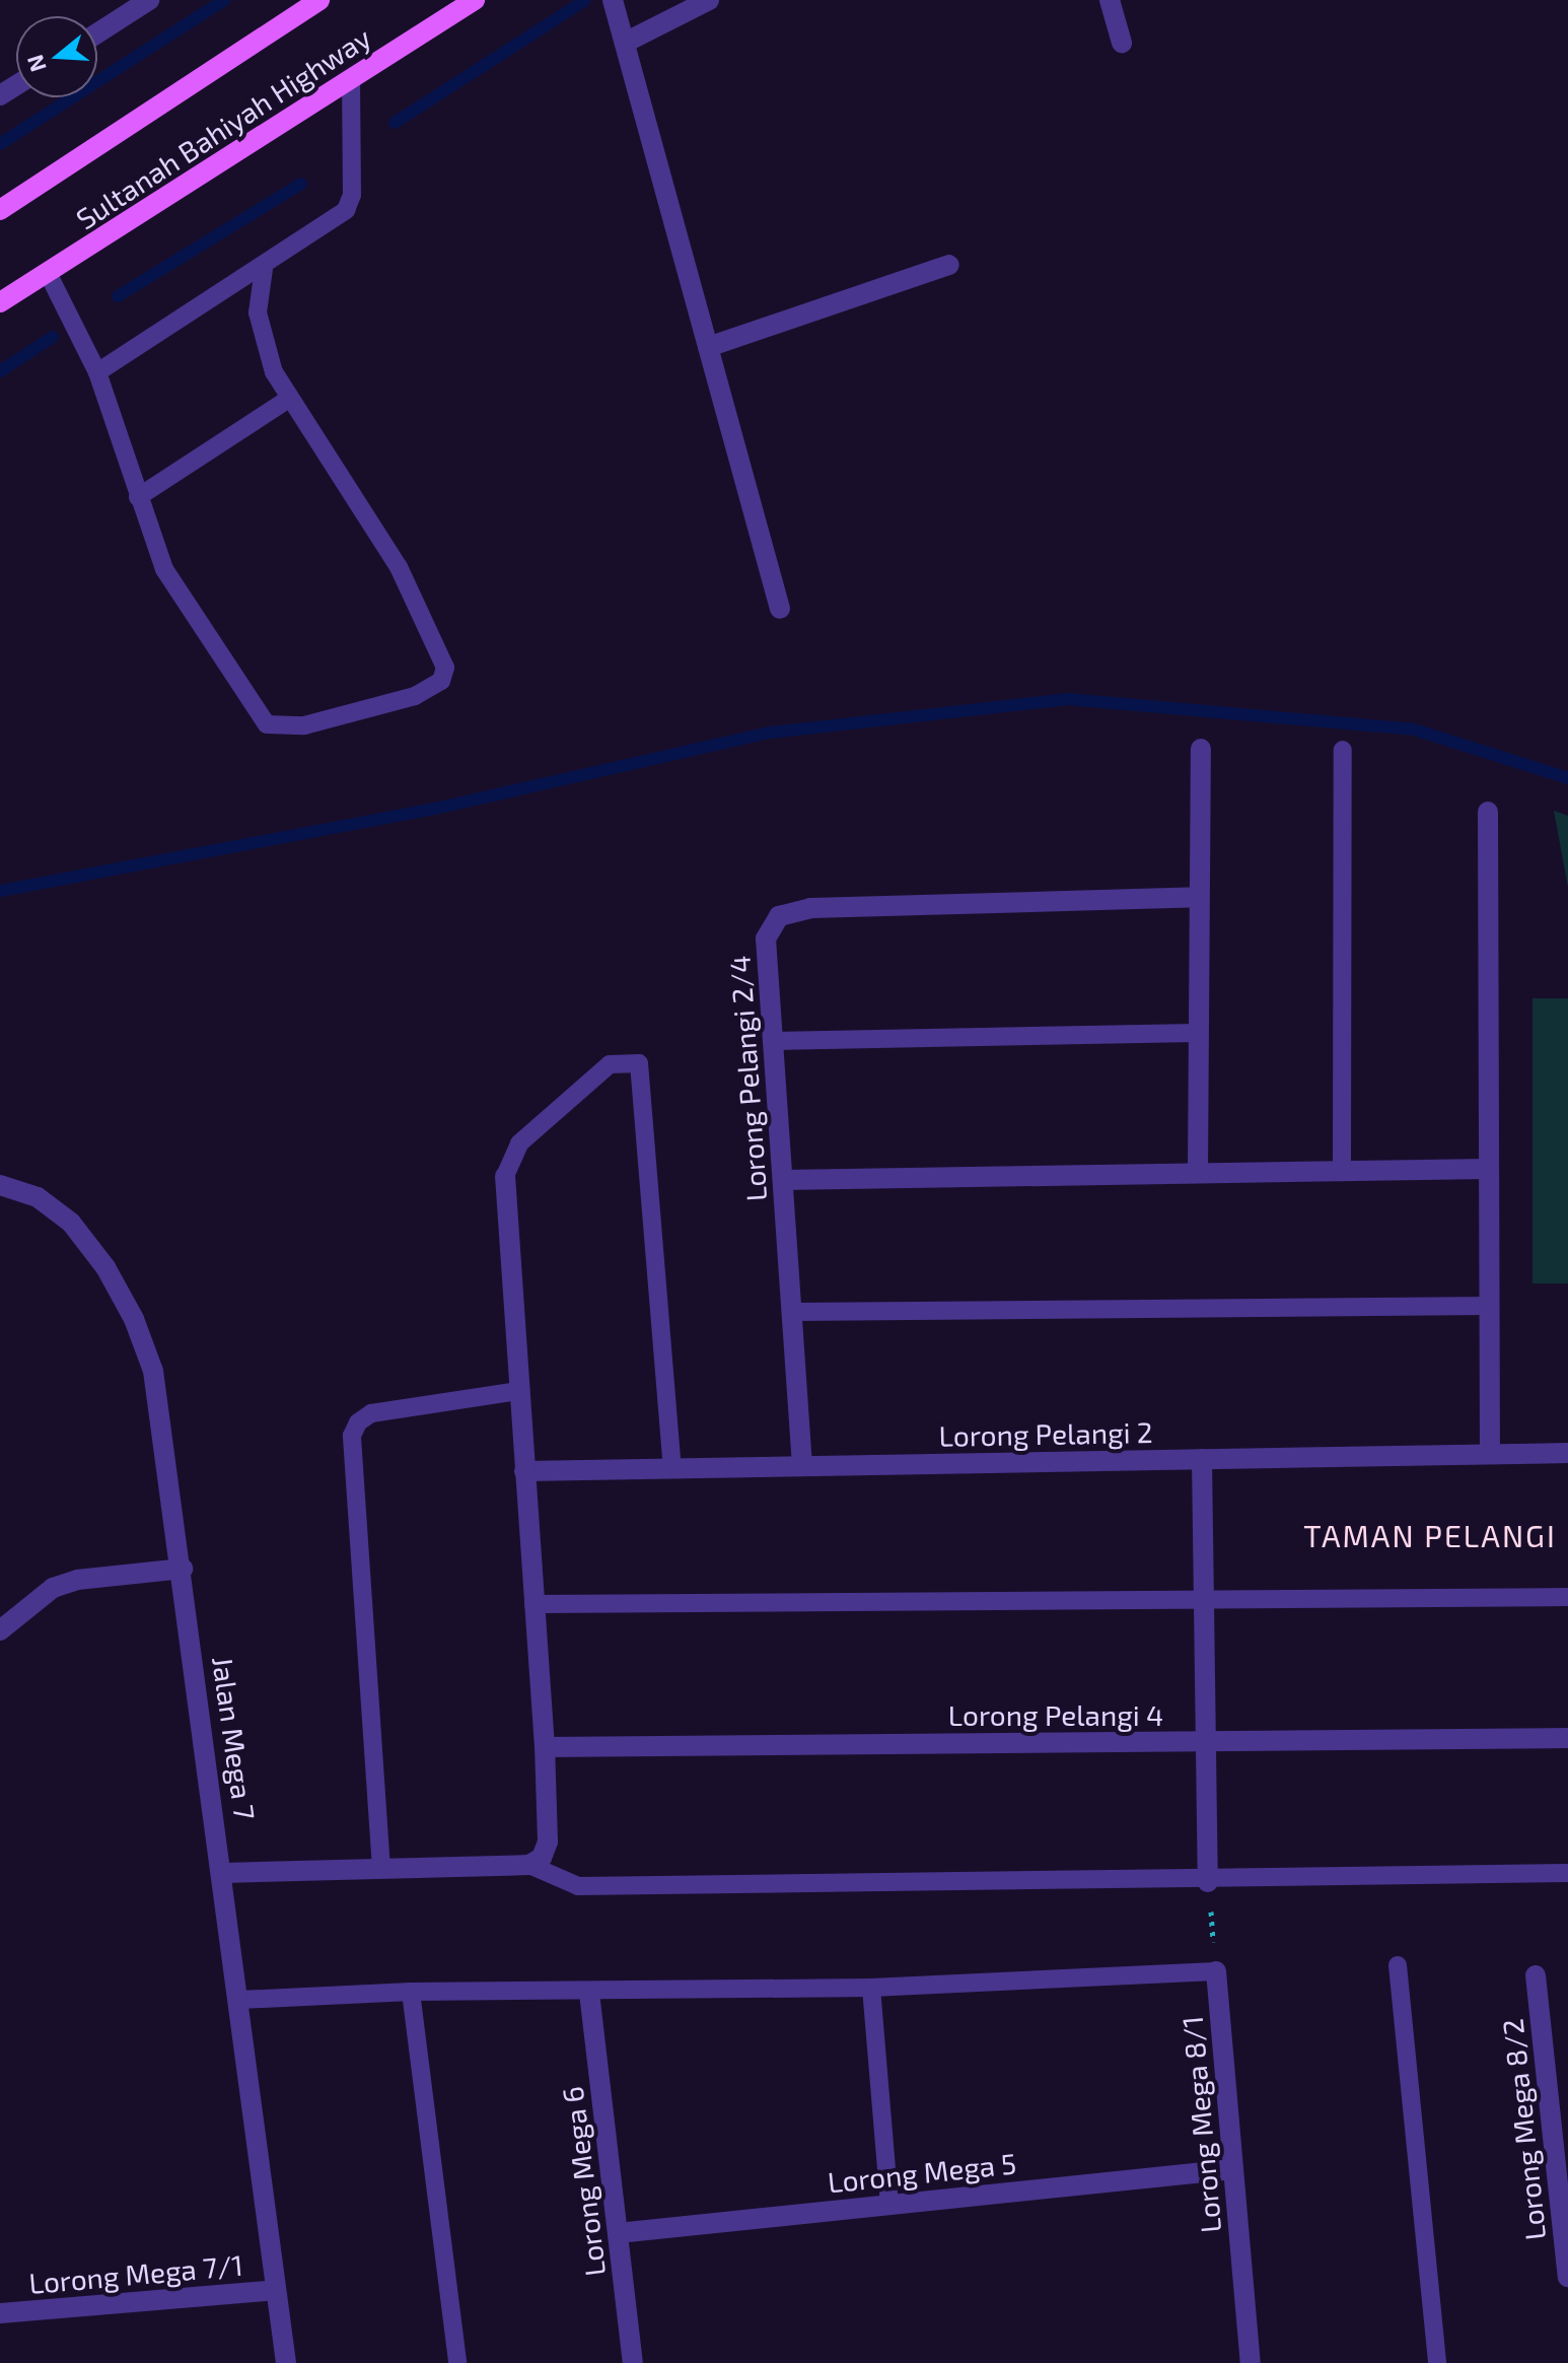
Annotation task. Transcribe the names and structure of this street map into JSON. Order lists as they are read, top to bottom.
{
  "streets": {
    "main road": ["Sultanah Bahiyah Highway"],
    "street": [
      "Lorong Pelangi 2/4",
      "Lorong Pelangi 2",
      "Lorong Pelangi 4",
      "Jalan Mega 7",
      "Lorong Mega 8/1",
      "Lorong Mega 8/2",
      "Lorong Mega 5",
      "Lorong Mega 6",
      "Lorong Mega 7/1"
    ]
  },
  "crossings": [
    ["Lorong Pelangi 2/4", "Lorong Pelangi 2"],
    ["Jalan Mega 7", "Lorong Mega 7/1"],
    ["Lorong Mega 8/1", "Lorong Mega 5"],
    ["Lorong Mega 5", "Lorong Mega 6"]
  ],
  "districts": ["TAMAN PELANGI"],
  "north": "left"
}
